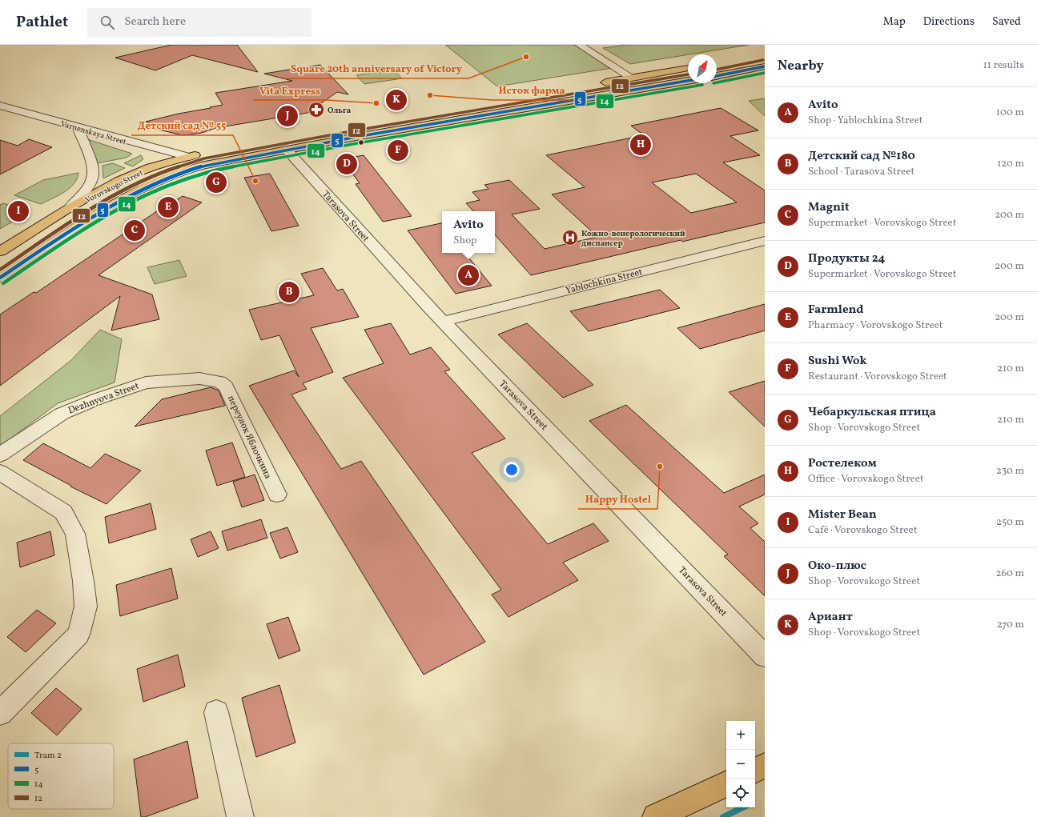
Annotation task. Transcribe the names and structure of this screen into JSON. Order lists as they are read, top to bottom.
{
  "streets": {
    "main road": ["Vorovskogo Street"],
    "street": [
      "Varnenskaya Street",
      "Tarasova Street",
      "Yablochkina Street",
      "Dezhnyova Street",
      "переулок Яблочкина"
    ]
  },
  "crossings": [
    ["Varnenskaya Street", "Vorovskogo Street"],
    ["Vorovskogo Street", "Tarasova Street"],
    ["Tarasova Street", "Yablochkina Street"],
    ["Dezhnyova Street", "переулок Яблочкина"]
  ],
  "places": {
    "other": [
      "Square 20th anniversary of Victory",
      "Исток фарма",
      "Vita Express",
      "Детский сад № 55",
      "Happy Hostel"
    ],
    "pharmacy": ["Ольга"],
    "hospital": ["Кожно-венерологический диспансер"]
  },
  "lines": [
    "transit line 12",
    "transit line 5",
    "transit line 14",
    "tram line 2"
  ],
  "legend": [
    "Tram 2",
    "5",
    "14",
    "12"
  ],
  "north": "top right",
  "page": {
    "header": "Pathlet",
    "search": "Search here",
    "nav": ["Map", "Directions", "Saved"],
    "heading": ["Nearby", "11 results"],
    "list": [
      {
        "mark": "A",
        "name": "Avito",
        "note": "Shop · Yablochkina Street",
        "value": "100 m"
      },
      {
        "mark": "B",
        "name": "Детский сад №180",
        "note": "School · Tarasova Street",
        "value": "120 m"
      },
      {
        "mark": "C",
        "name": "Magnit",
        "note": "Supermarket · Vorovskogo Street",
        "value": "200 m"
      },
      {
        "mark": "D",
        "name": "Продукты 24",
        "note": "Supermarket · Vorovskogo Street",
        "value": "200 m"
      },
      {
        "mark": "E",
        "name": "Farmlend",
        "note": "Pharmacy · Vorovskogo Street",
        "value": "200 m"
      },
      {
        "mark": "F",
        "name": "Sushi Wok",
        "note": "Restaurant · Vorovskogo Street",
        "value": "210 m"
      },
      {
        "mark": "G",
        "name": "Чебаркульская птица",
        "note": "Shop · Vorovskogo Street",
        "value": "210 m"
      },
      {
        "mark": "H",
        "name": "Ростелеком",
        "note": "Office · Vorovskogo Street",
        "value": "230 m"
      },
      {
        "mark": "I",
        "name": "Mister Bean",
        "note": "Café · Vorovskogo Street",
        "value": "250 m"
      },
      {
        "mark": "J",
        "name": "Око-плюс",
        "note": "Shop · Vorovskogo Street",
        "value": "260 m"
      },
      {
        "mark": "K",
        "name": "Ариант",
        "note": "Shop · Vorovskogo Street",
        "value": "270 m"
      }
    ],
    "pins": [
      "K",
      "J",
      "H",
      "F",
      "D",
      "G",
      "E",
      "I",
      "C",
      "A",
      "B"
    ],
    "popup": ["Avito", "Shop"],
    "map_buttons": ["+", "−"]
  }
}
